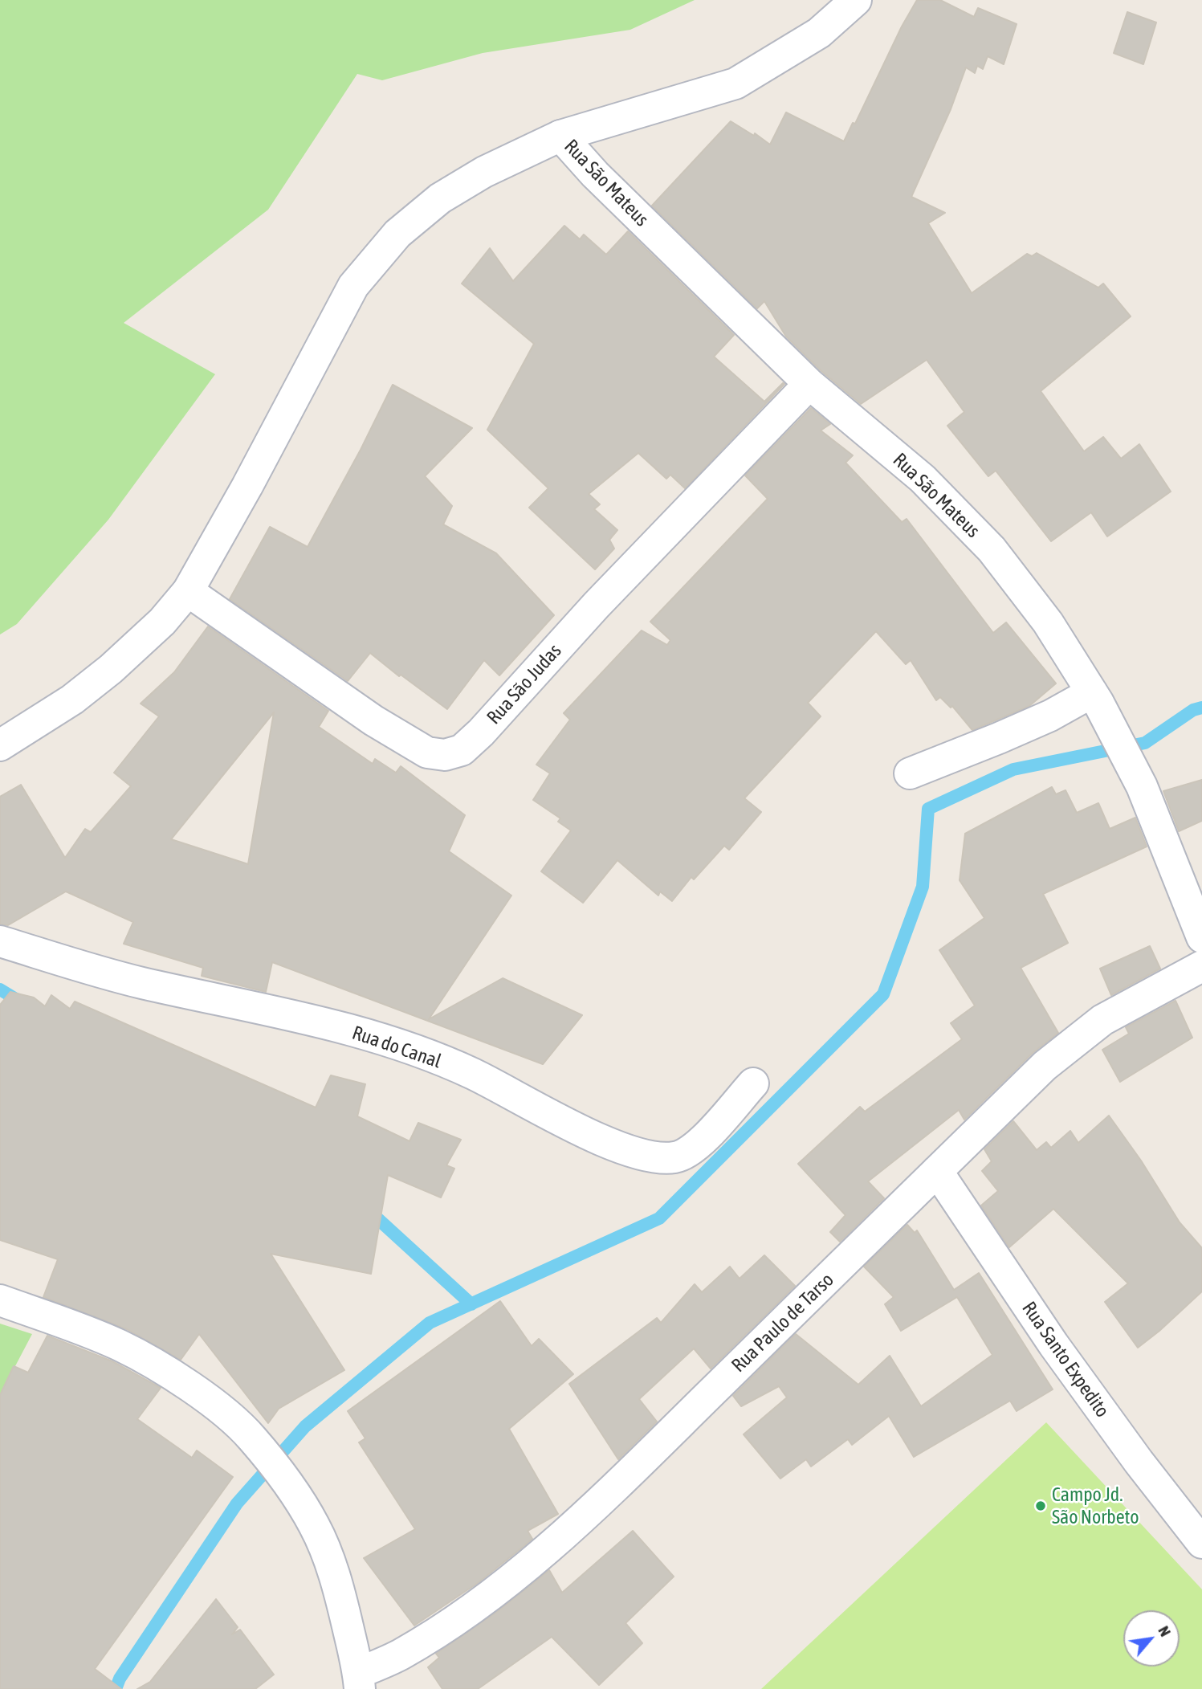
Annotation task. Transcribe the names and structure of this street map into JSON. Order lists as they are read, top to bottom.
{
  "streets": {
    "street": [
      "Rua São Mateus",
      "Rua São Judas",
      "Rua do Canal",
      "Rua Paulo de Tarso",
      "Rua Santo Expedito"
    ]
  },
  "crossings": [
    ["Rua São Mateus", "Rua São Judas"],
    ["Rua Paulo de Tarso", "Rua Santo Expedito"]
  ],
  "places": ["Campo Jd. São Norbeto"],
  "north": "top right"
}
